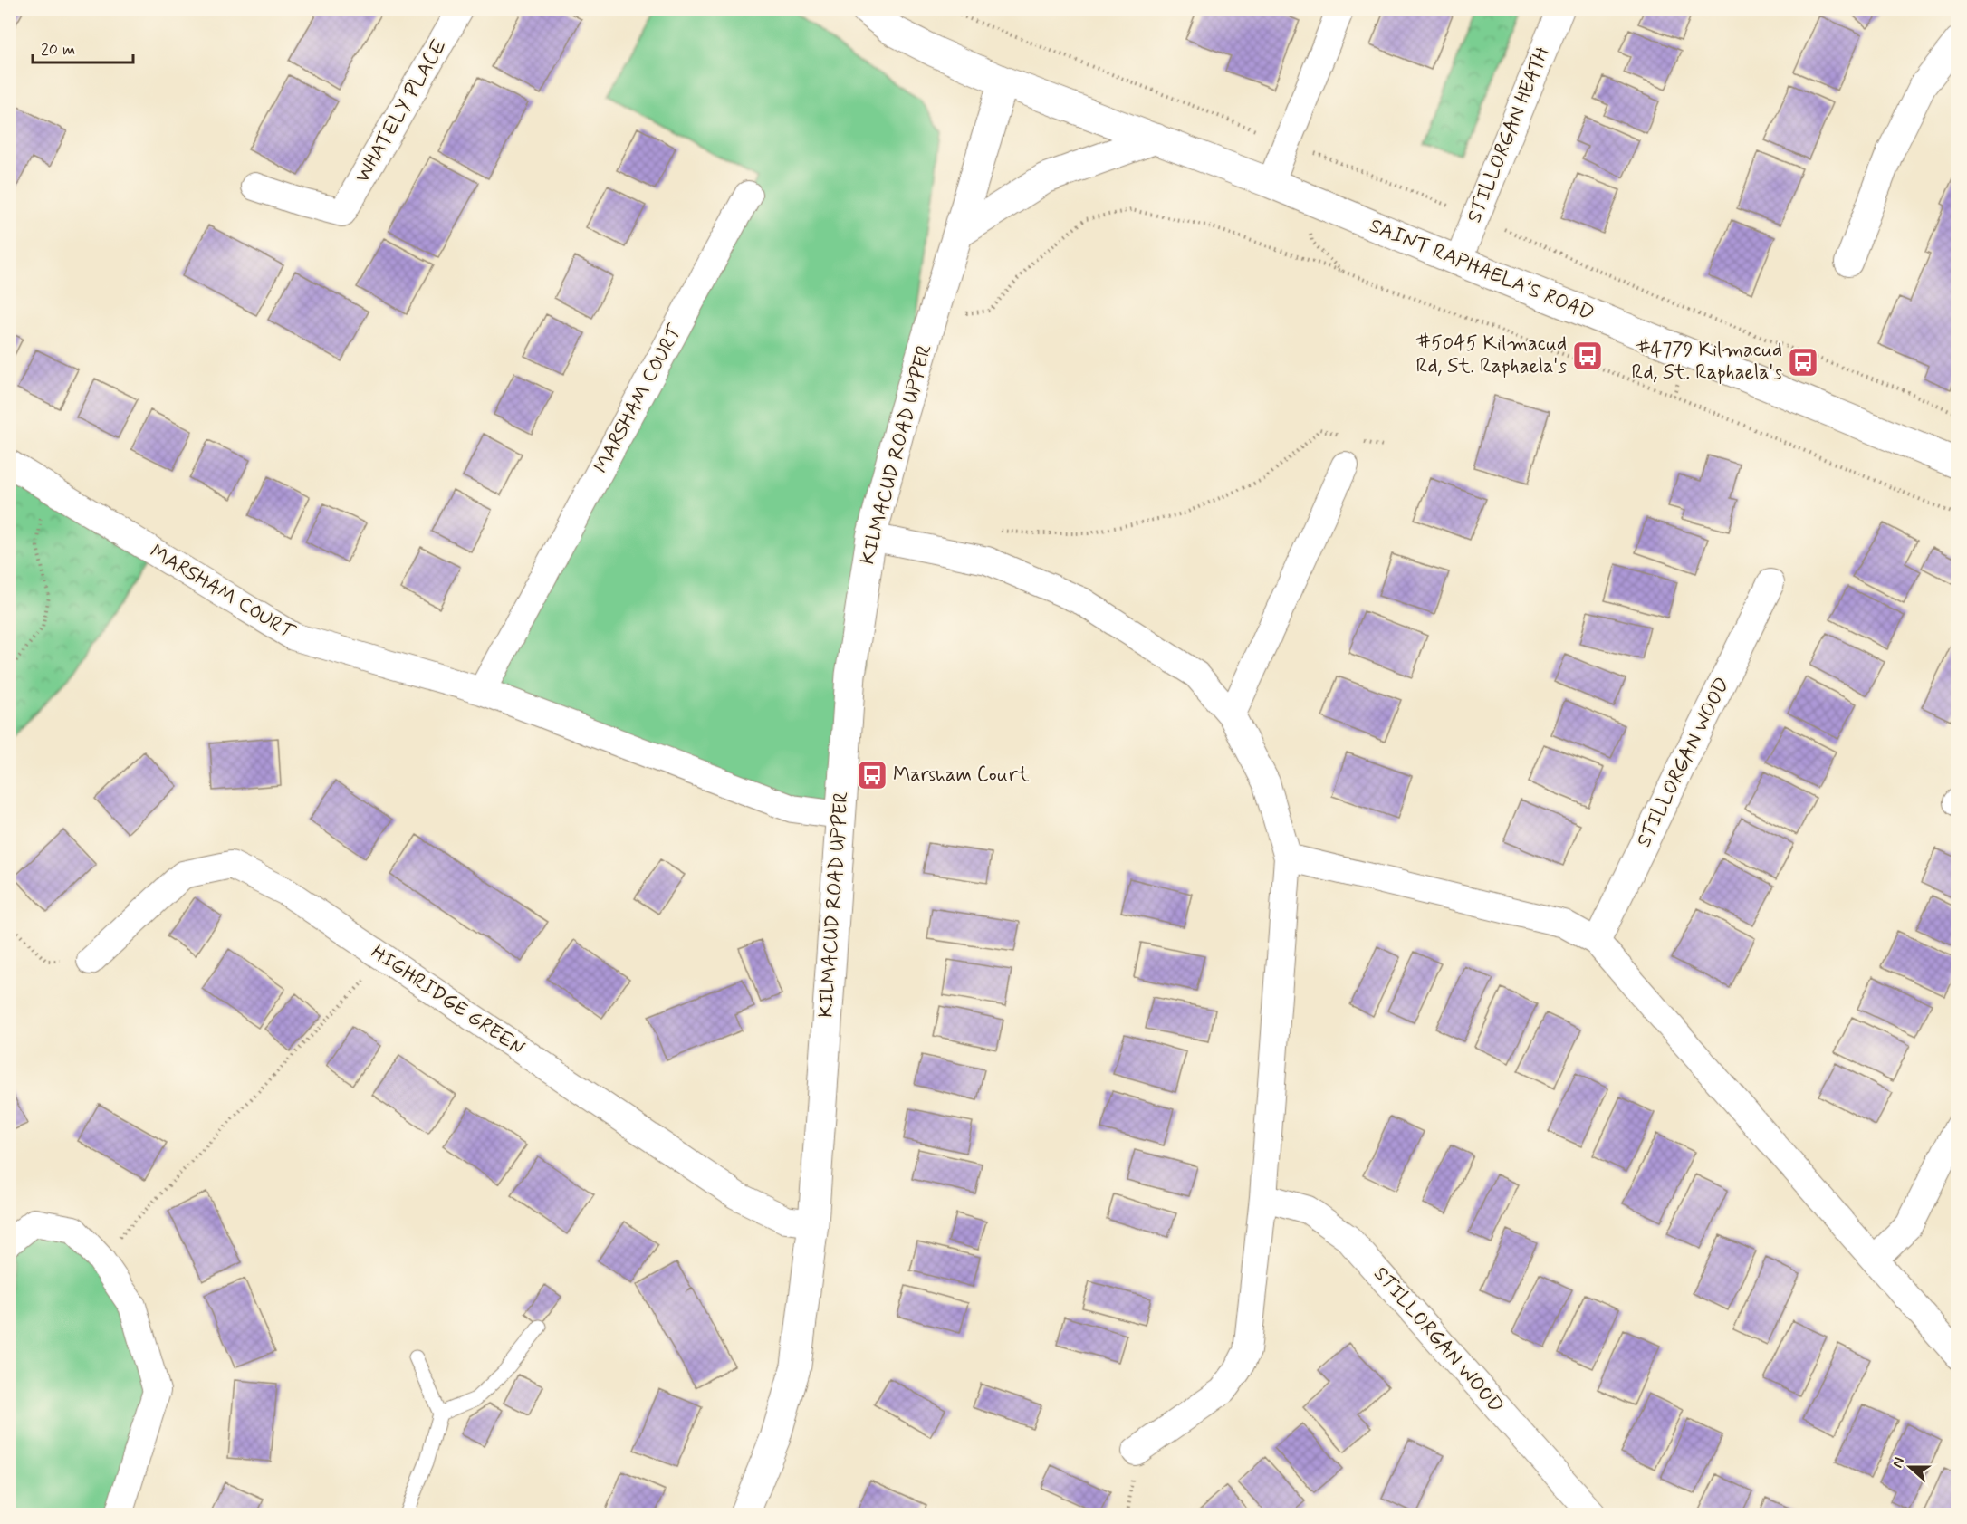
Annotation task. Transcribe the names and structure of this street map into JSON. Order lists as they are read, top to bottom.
{
  "streets": {
    "street": [
      "WHATELY PLACE",
      "STILLORGAN HEATH",
      "SAINT RAPHAELA’S ROAD",
      "MARSHAM COURT",
      "KILMACUD ROAD UPPER",
      "STILLORGAN WOOD",
      "HIGHRIDGE GREEN"
    ]
  },
  "crossings": [
    ["STILLORGAN HEATH", "SAINT RAPHAELA’S ROAD"],
    ["SAINT RAPHAELA’S ROAD", "KILMACUD ROAD UPPER"],
    ["MARSHAM COURT", "KILMACUD ROAD UPPER"],
    ["KILMACUD ROAD UPPER", "HIGHRIDGE GREEN"]
  ],
  "places": {
    "bus stop": ["#5045 Kilmacud Rd, St. Raphaela's", "#4779 Kilmacud Rd, St. Raphaela's", "Marsham Court"]
  },
  "scale_bar": "20 m",
  "north": "left"
}
